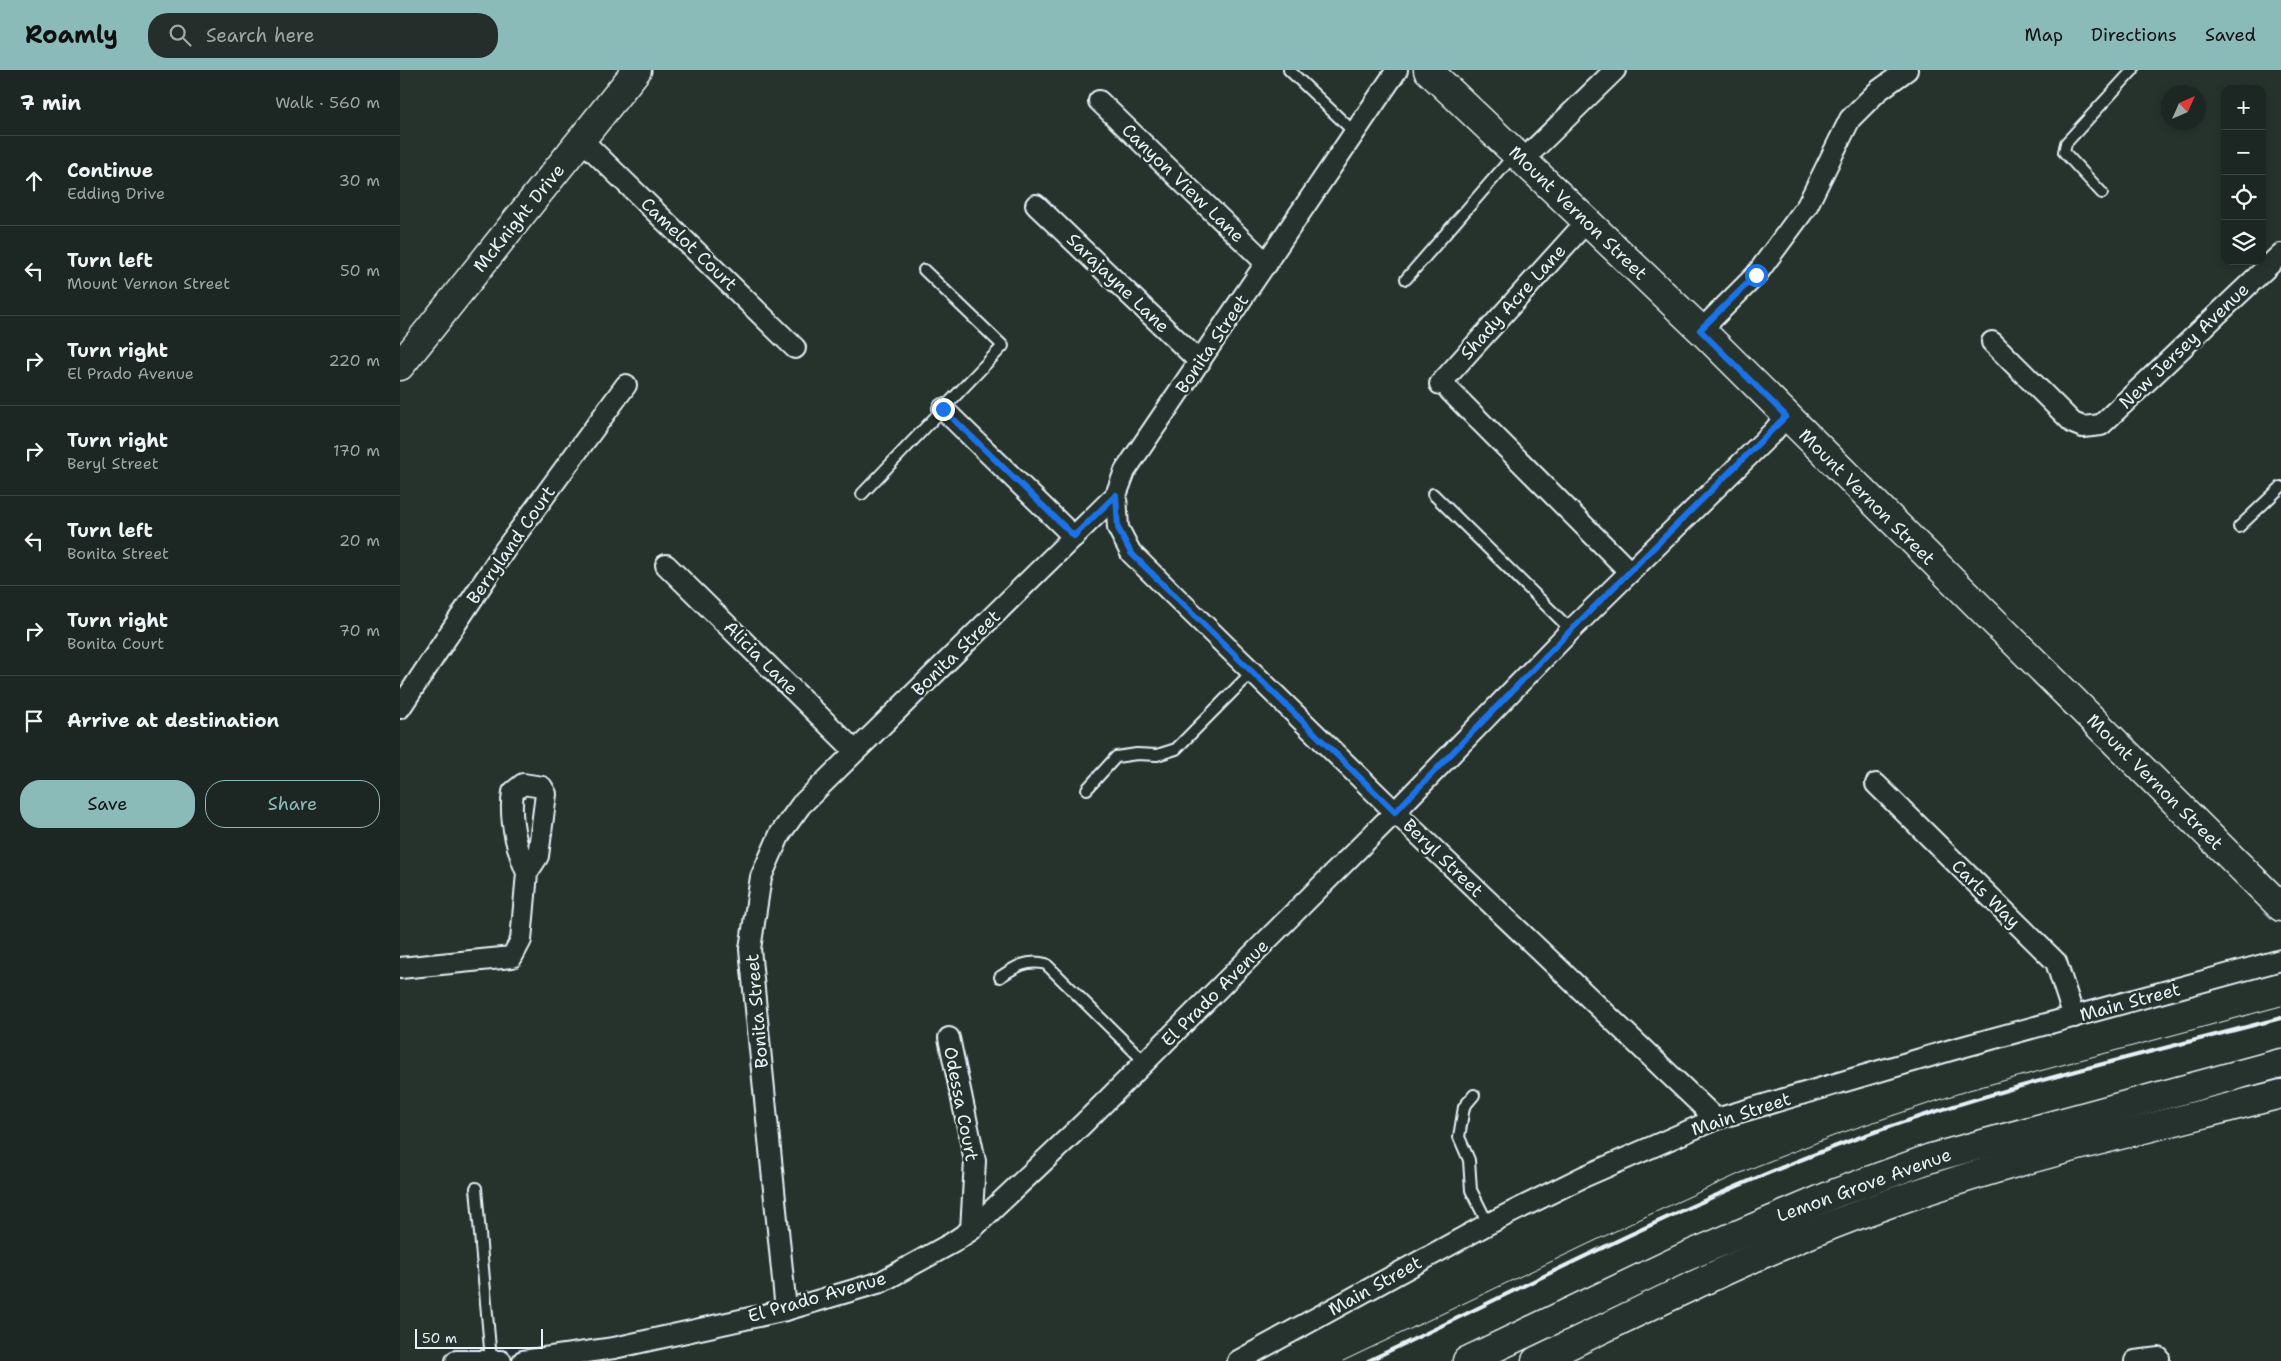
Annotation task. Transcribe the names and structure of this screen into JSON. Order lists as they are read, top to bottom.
{
  "streets": {
    "main road": ["Mount Vernon Street", "McKnight Drive", "Lemon Grove Avenue"],
    "street": [
      "Canyon View Lane",
      "Camelot Court",
      "Sarajayne Lane",
      "Shady Acre Lane",
      "Bonita Street",
      "New Jersey Avenue",
      "Berryland Court",
      "Alicia Lane",
      "Beryl Street",
      "Carls Way",
      "El Prado Avenue",
      "Main Street",
      "Odessa Court"
    ]
  },
  "crossings": [
    ["Canyon View Lane", "Bonita Street"],
    ["Mount Vernon Street", "Shady Acre Lane"],
    ["Mount Vernon Street", "El Prado Avenue"],
    ["McKnight Drive", "Camelot Court"],
    ["Sarajayne Lane", "Bonita Street"],
    ["Shady Acre Lane", "El Prado Avenue"],
    ["Bonita Street", "Alicia Lane"],
    ["Bonita Street", "Beryl Street"],
    ["Bonita Street", "El Prado Avenue"],
    ["Beryl Street", "El Prado Avenue"],
    ["Beryl Street", "Main Street"],
    ["Carls Way", "Main Street"],
    ["El Prado Avenue", "Odessa Court"]
  ],
  "scale_bar": "50 m",
  "north": "top right",
  "page": {
    "header": "Roamly",
    "search": "Search here",
    "nav": ["Map", "Directions", "Saved"],
    "heading": ["7 min", "Walk · 560 m"],
    "map_buttons": ["+", "−"],
    "list": [
      ["Continue", "Edding Drive", "30 m"],
      ["Turn left", "Mount Vernon Street", "50 m"],
      ["Turn right", "El Prado Avenue", "220 m"],
      ["Turn right", "Beryl Street", "170 m"],
      ["Turn left", "Bonita Street", "20 m"],
      ["Turn right", "Bonita Court", "70 m"],
      "Arrive at destination"
    ],
    "buttons": ["Save", "Share"],
    "scale": "50 m"
  }
}
